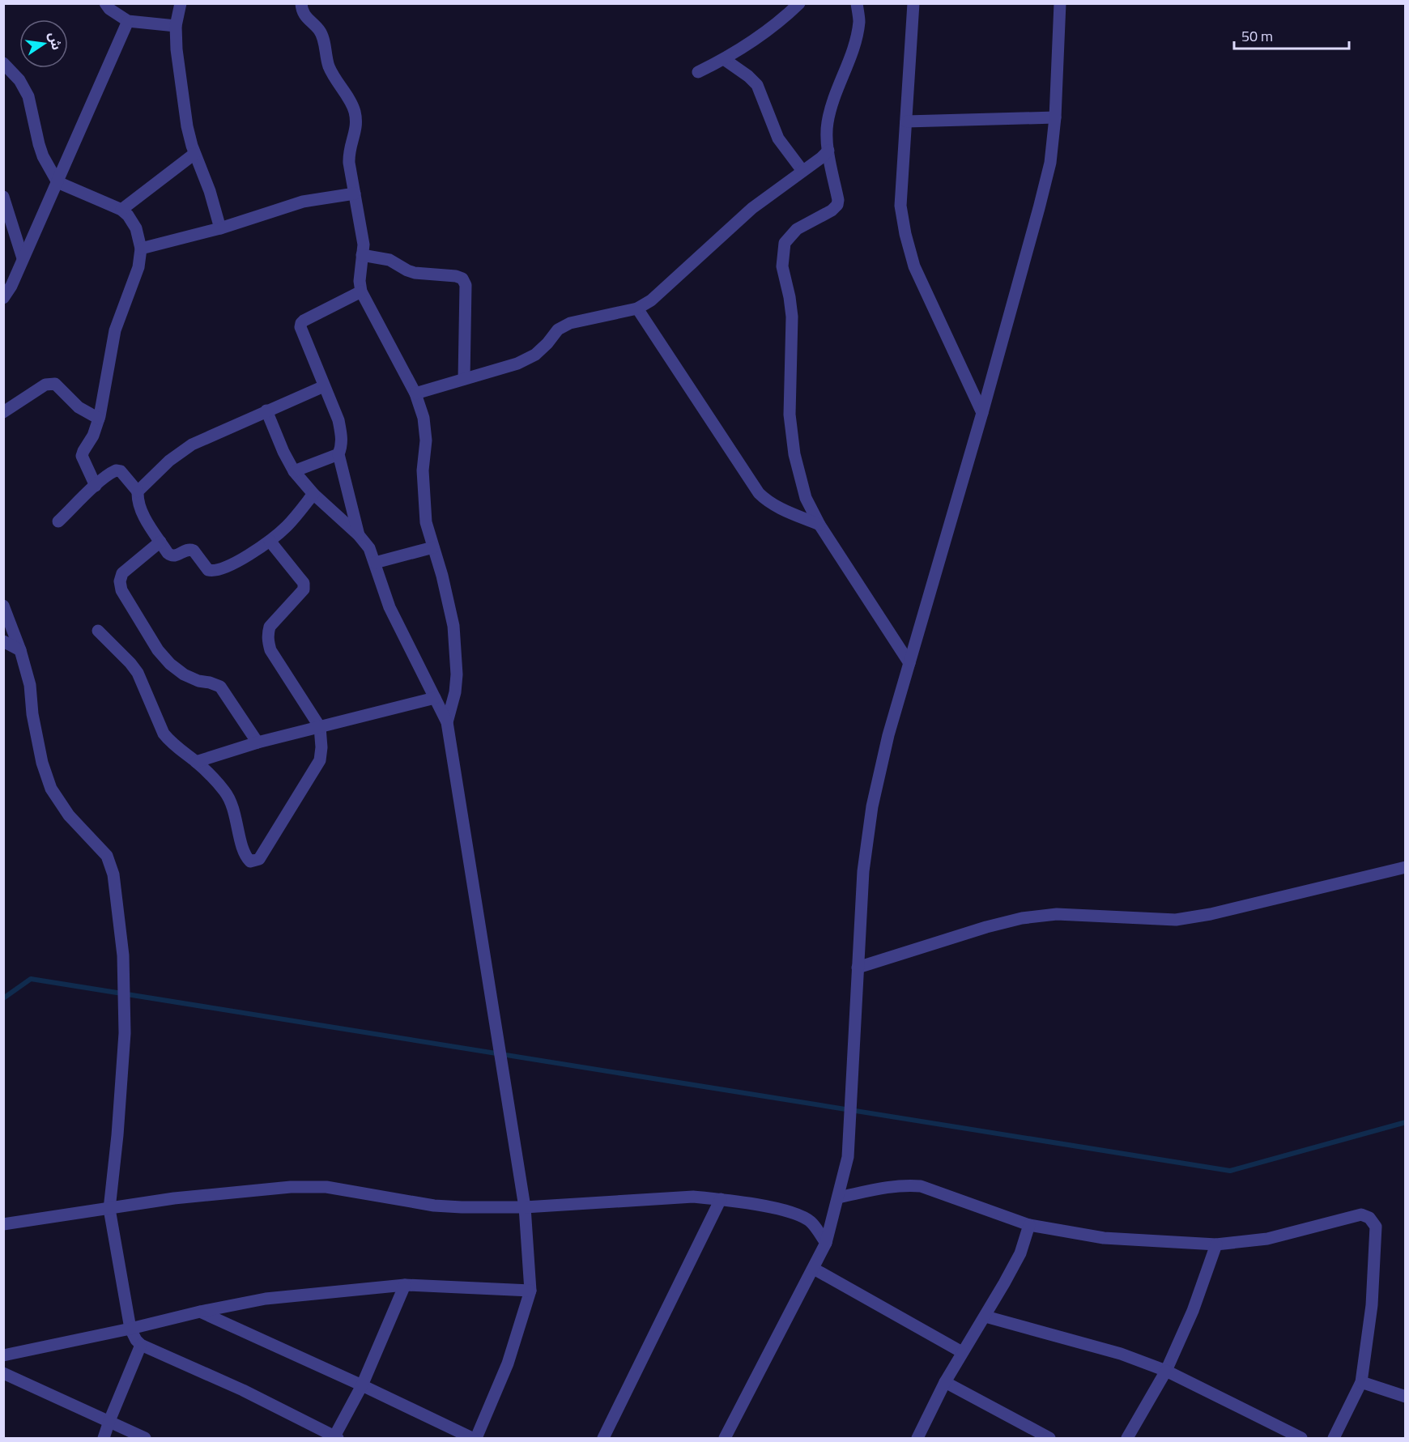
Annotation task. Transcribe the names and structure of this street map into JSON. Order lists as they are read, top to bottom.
{
  "scale_bar": "50 m",
  "north": "right"
}
